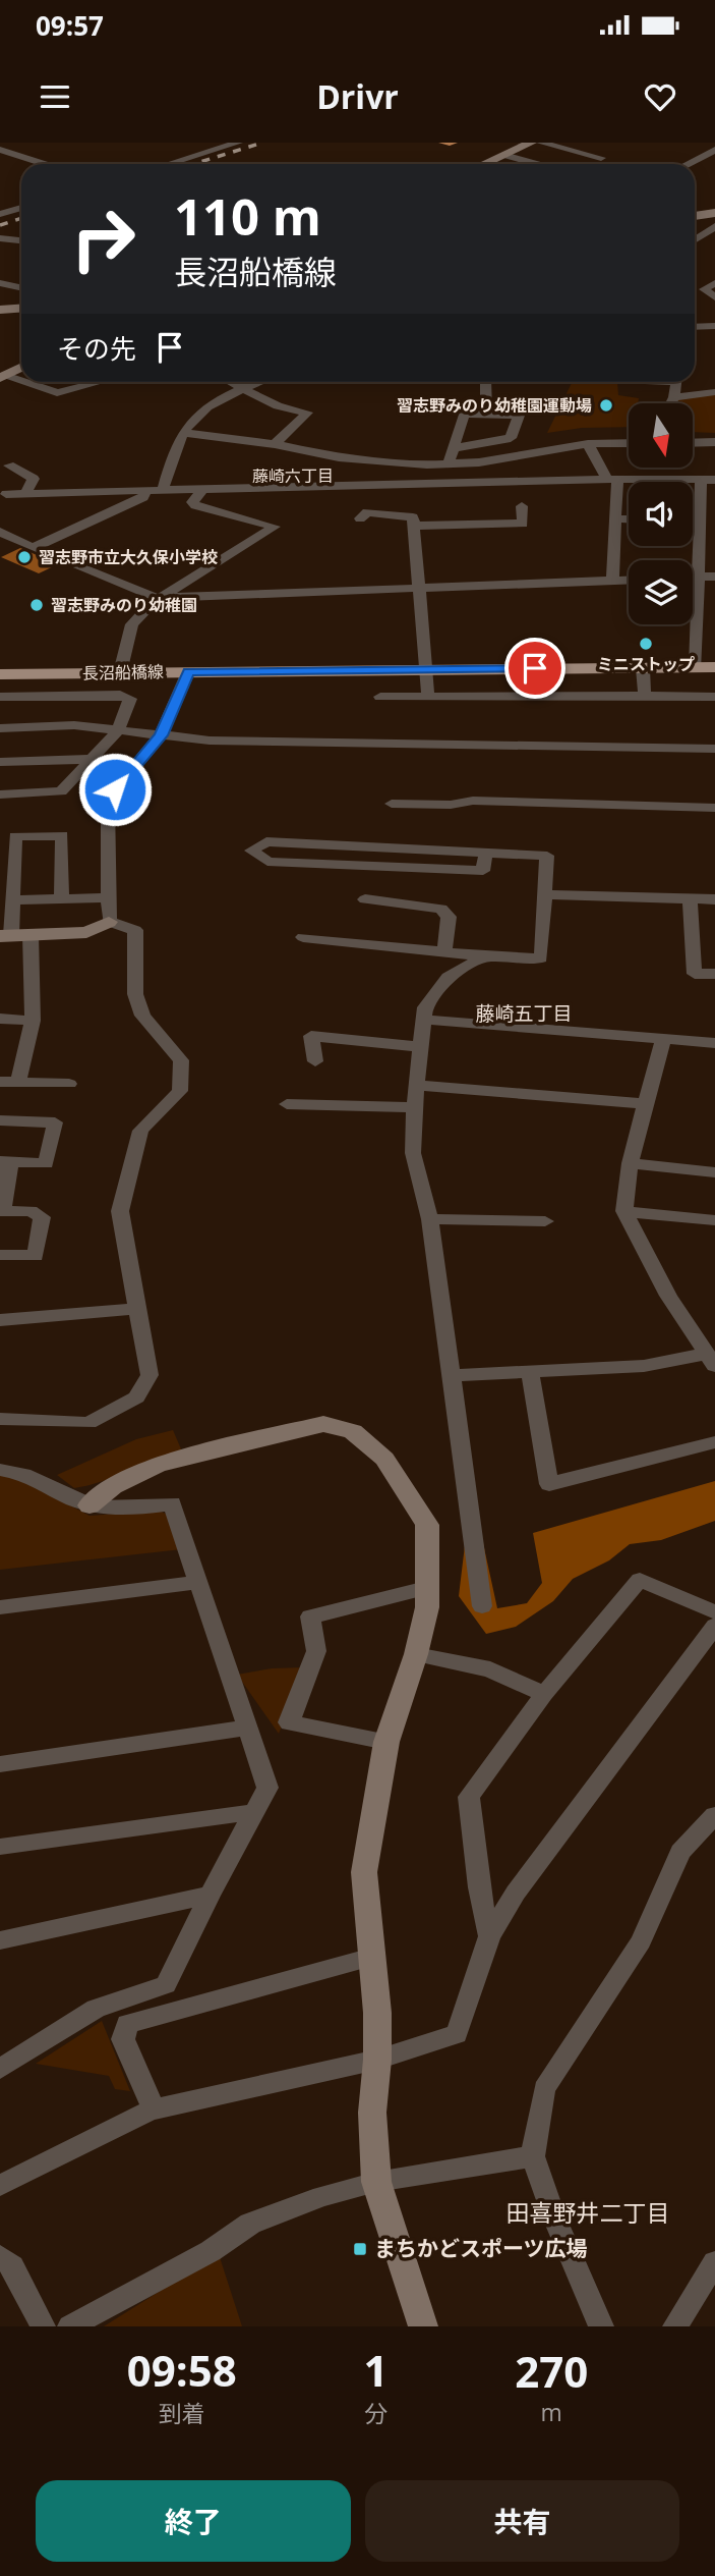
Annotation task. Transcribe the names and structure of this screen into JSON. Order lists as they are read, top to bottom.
{
  "streets": {
    "main road": ["長沼船橋線"]
  },
  "districts": ["藤崎六丁目", "藤崎五丁目", "田喜野井二丁目"],
  "places": {
    "other": [
      "習志野みのり幼稚園運動場",
      "習志野市立大久保小学校",
      "習志野みのり幼稚園",
      "ミニストップ"
    ],
    "transit": ["まちかどスポーツ広場"]
  },
  "north": "bottom",
  "page": {
    "status": "09:57",
    "header": "Drivr",
    "turn": ["110 m", "長沼船橋線"],
    "then": "その先",
    "eta": [
      "09:58",
      "到着",
      "1",
      "分",
      "270",
      "m"
    ],
    "buttons": ["終了", "共有"]
  }
}
